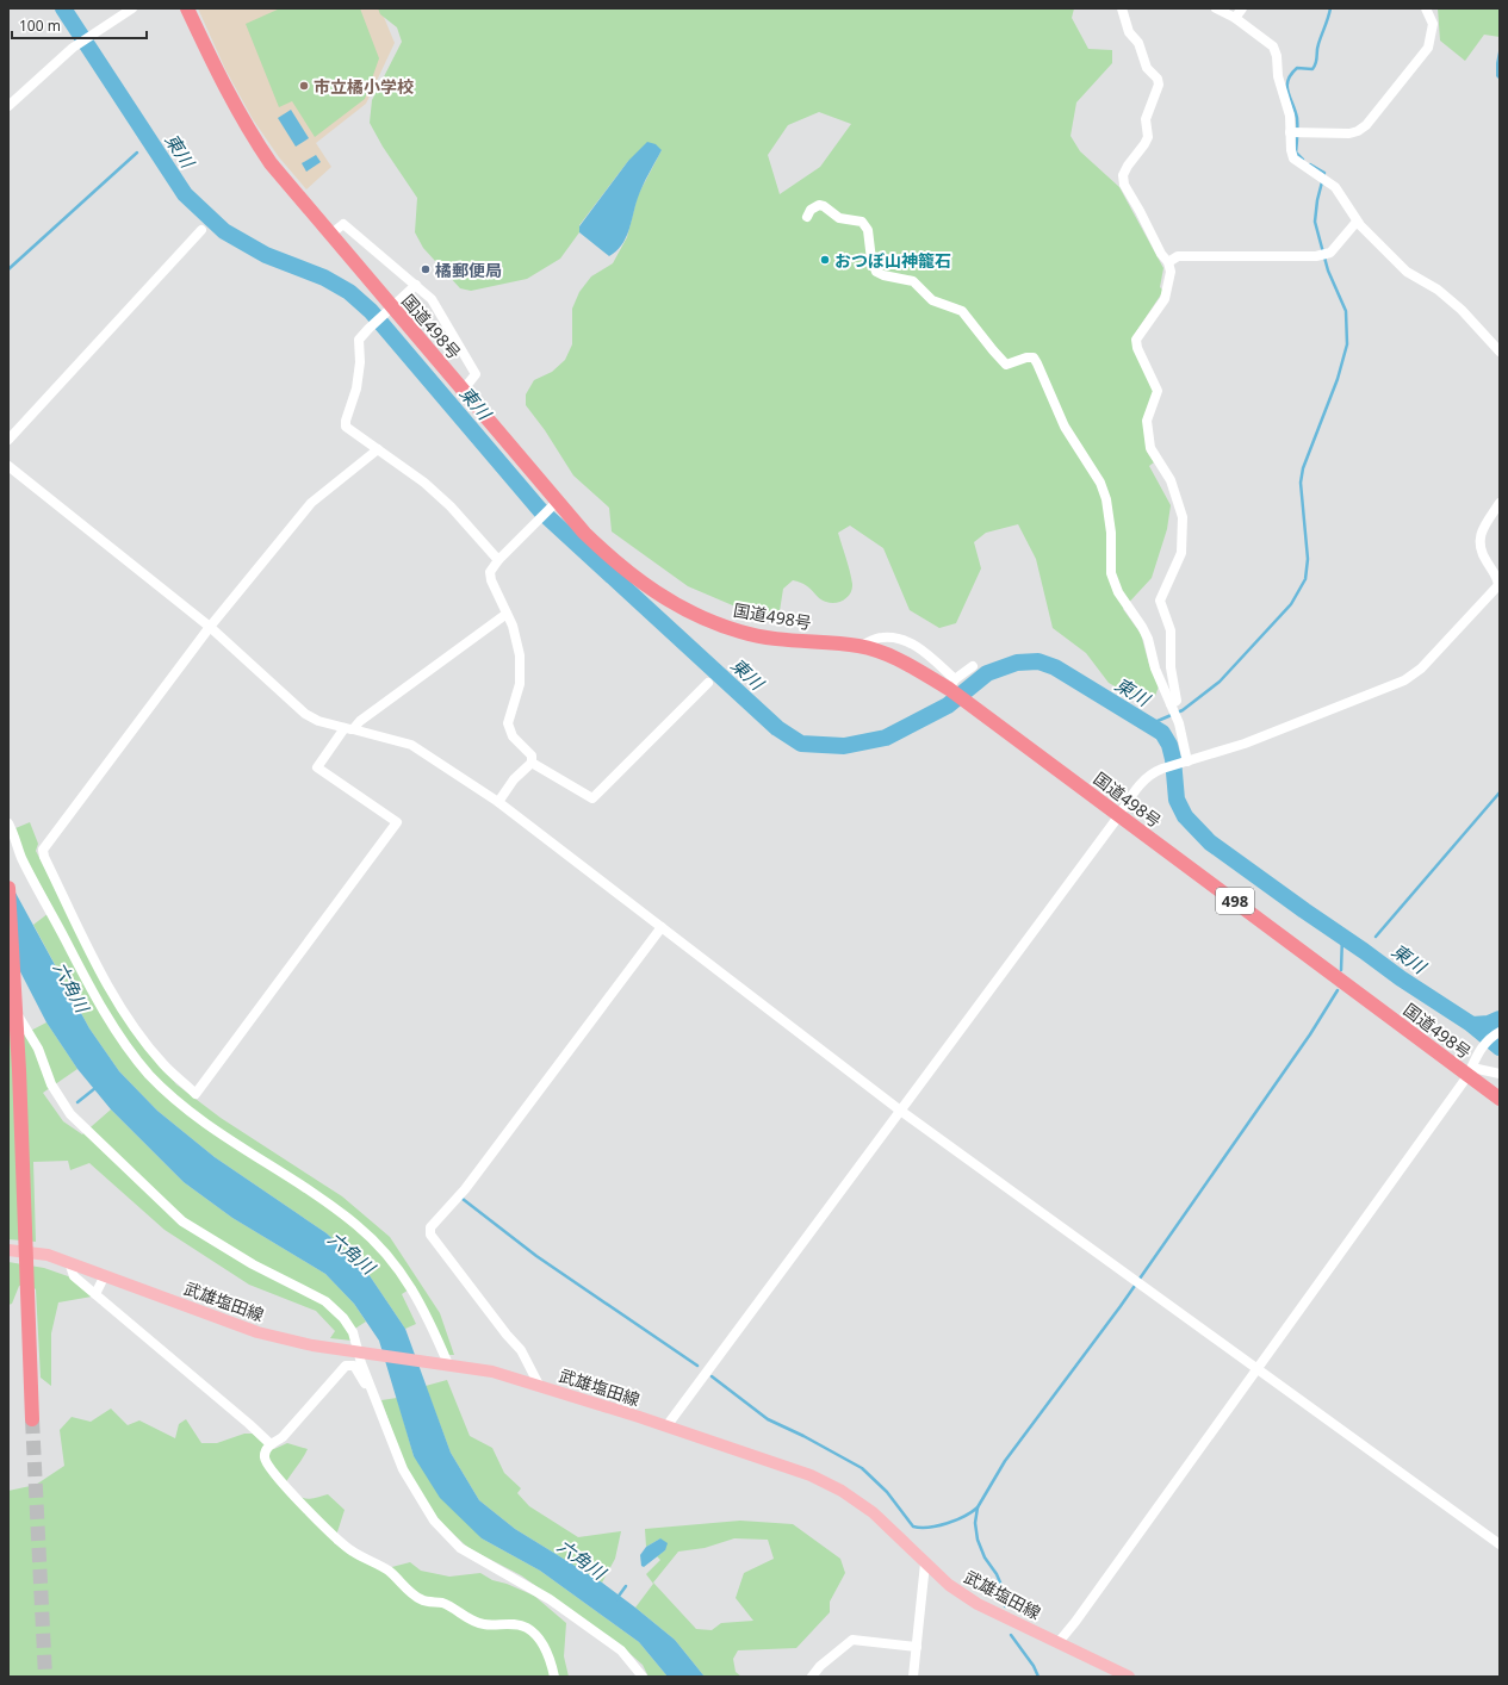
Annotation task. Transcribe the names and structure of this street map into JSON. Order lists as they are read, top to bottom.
{
  "streets": {
    "highway": ["国道498号", "498"],
    "main road": ["武雄塩田線"]
  },
  "water": ["東川", "六角川"],
  "places": ["市立橘小学校", "おつぼ山神籠石", "橘郵便局"],
  "scale_bar": "100 m"
}
